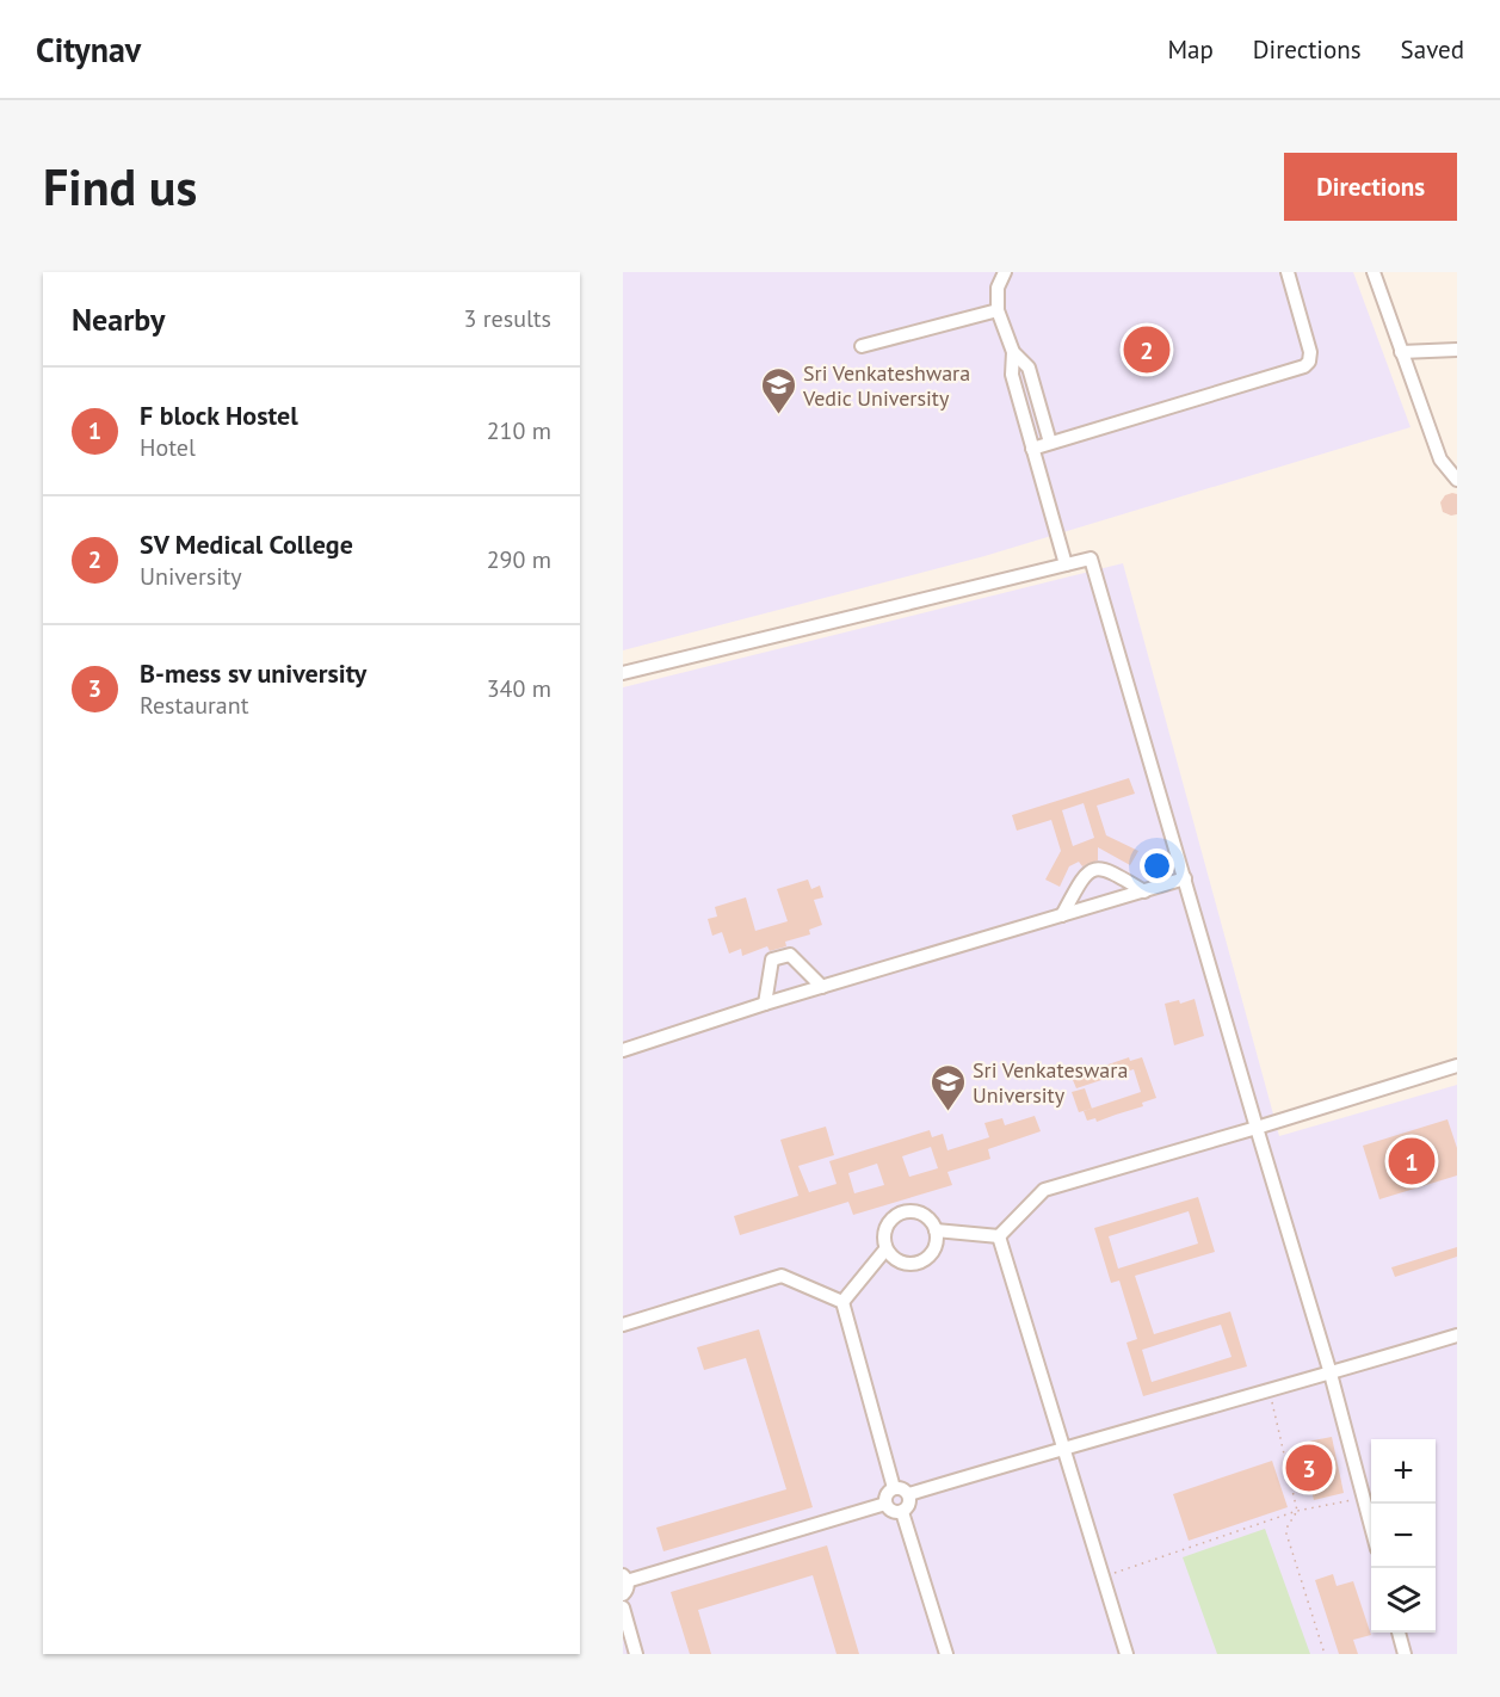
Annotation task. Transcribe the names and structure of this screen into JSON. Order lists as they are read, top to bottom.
{
  "places": {
    "school or university": ["Sri Venkateshwara Vedic University", "Sri Venkateswara University"]
  },
  "page": {
    "header": "Citynav",
    "nav": ["Map", "Directions", "Saved"],
    "buttons": "Directions",
    "title": "Find us",
    "heading": ["Nearby", "3 results"],
    "pins": ["2", "1", "3"],
    "list": [
      {
        "mark": "1",
        "name": "F block Hostel",
        "note": "Hotel",
        "value": "210 m"
      },
      {
        "mark": "2",
        "name": "SV Medical College",
        "note": "University",
        "value": "290 m"
      },
      {
        "mark": "3",
        "name": "B-mess sv university",
        "note": "Restaurant",
        "value": "340 m"
      }
    ],
    "map_buttons": ["+", "−"]
  }
}
